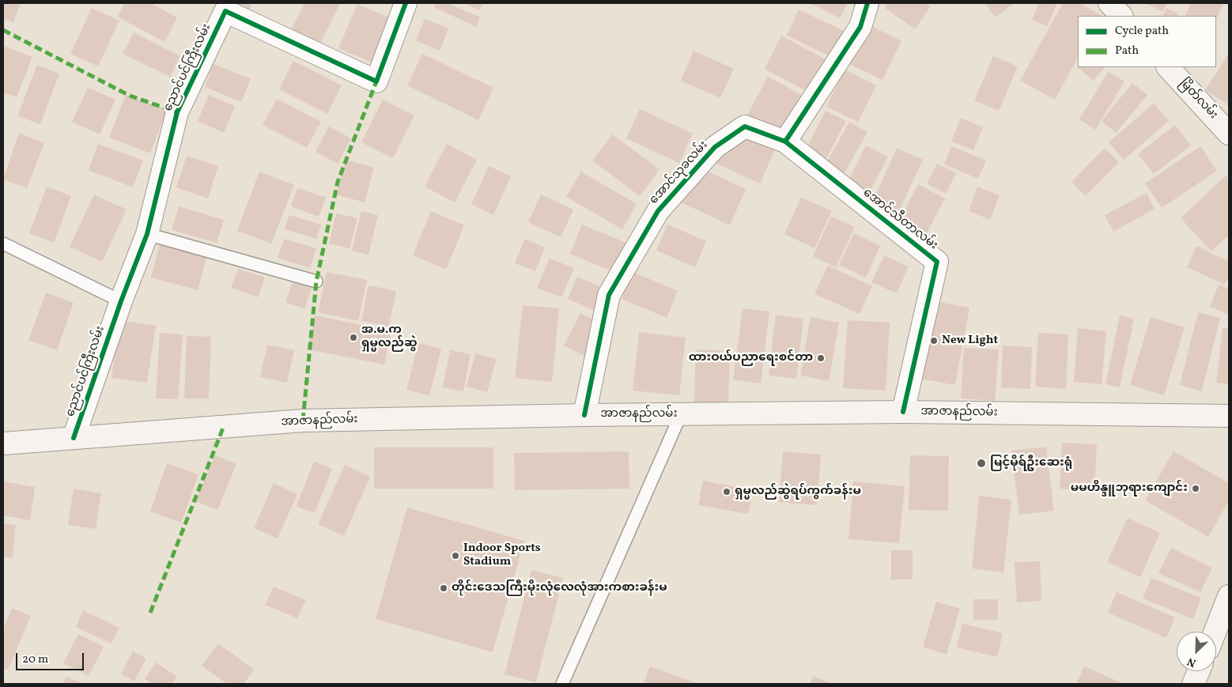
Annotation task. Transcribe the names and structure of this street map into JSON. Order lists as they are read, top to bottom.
{
  "streets": {
    "main road": ["မြိတ်လမ်း", "အာဇာနည်လမ်း"],
    "street": ["ညောင်ပင်ကြီးလမ်း", "အောင်သုခလမ်း", "အောင်သီတာလမ်း"]
  },
  "crossings": [
    ["ညောင်ပင်ကြီးလမ်း", "အာဇာနည်လမ်း"],
    ["အောင်သုခလမ်း", "အောင်သီတာလမ်း"],
    ["အောင်သုခလမ်း", "အာဇာနည်လမ်း"],
    ["အောင်သီတာလမ်း", "အာဇာနည်လမ်း"]
  ],
  "places": [
    "အ.မ.က ရှမ္မလည်ဆွဲ",
    "New Light",
    "ထားဝယ်ပညာရေးစင်တာ",
    "မြင့်မိုရ်ဦးဆေးရုံ",
    "မမဟိန္ဒူဘုရားကျောင်း",
    "ရှမ္မလည်ဆွဲရပ်ကွက်ခန်းမ",
    "Indoor Sports Stadium",
    "တိုင်းဒေသကြီးမိုးလုံလေလုံအားကစားခန်းမ"
  ],
  "legend": ["Cycle path", "Path"],
  "scale_bar": "20 m",
  "north": "bottom left"
}
